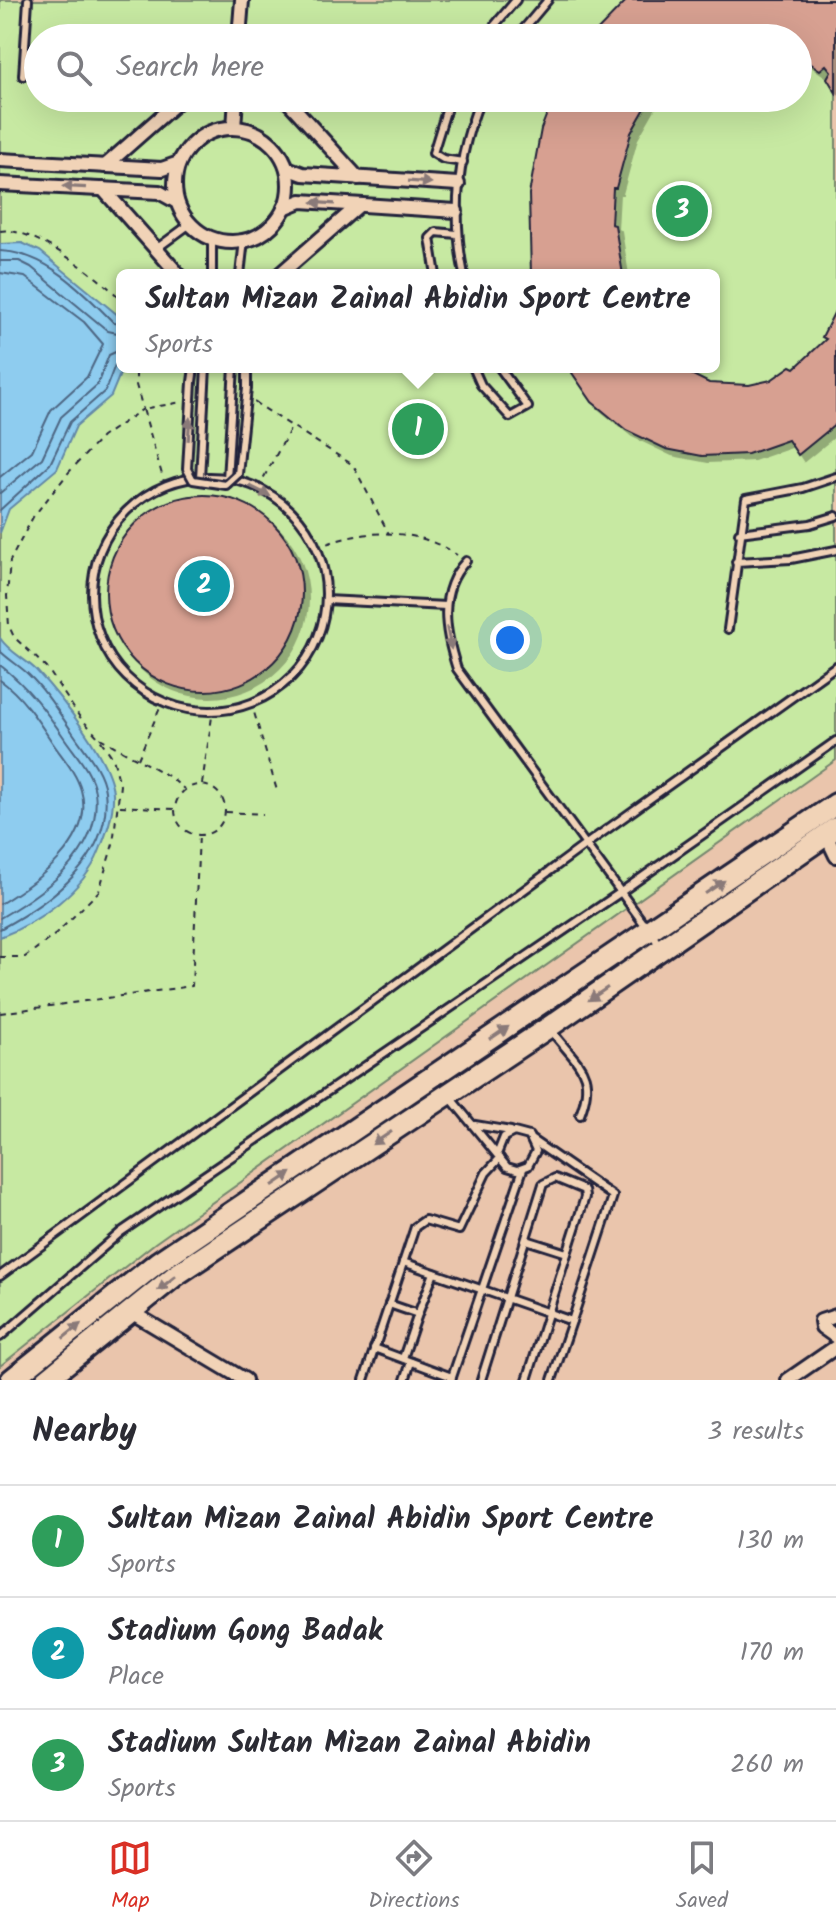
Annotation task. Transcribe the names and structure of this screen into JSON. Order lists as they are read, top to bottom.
{
  "page": {
    "search": "Search here",
    "pins": ["3", "1", "2"],
    "popup": ["Sultan Mizan Zainal Abidin Sport Centre", "Sports"],
    "heading": ["Nearby", "3 results"],
    "list": [
      {
        "mark": "1",
        "name": "Sultan Mizan Zainal Abidin Sport Centre",
        "note": "Sports",
        "value": "130 m"
      },
      {
        "mark": "2",
        "name": "Stadium Gong Badak",
        "note": "Place",
        "value": "170 m"
      },
      {
        "mark": "3",
        "name": "Stadium Sultan Mizan Zainal Abidin",
        "note": "Sports",
        "value": "260 m"
      }
    ],
    "nav": ["Map", "Directions", "Saved"]
  }
}
